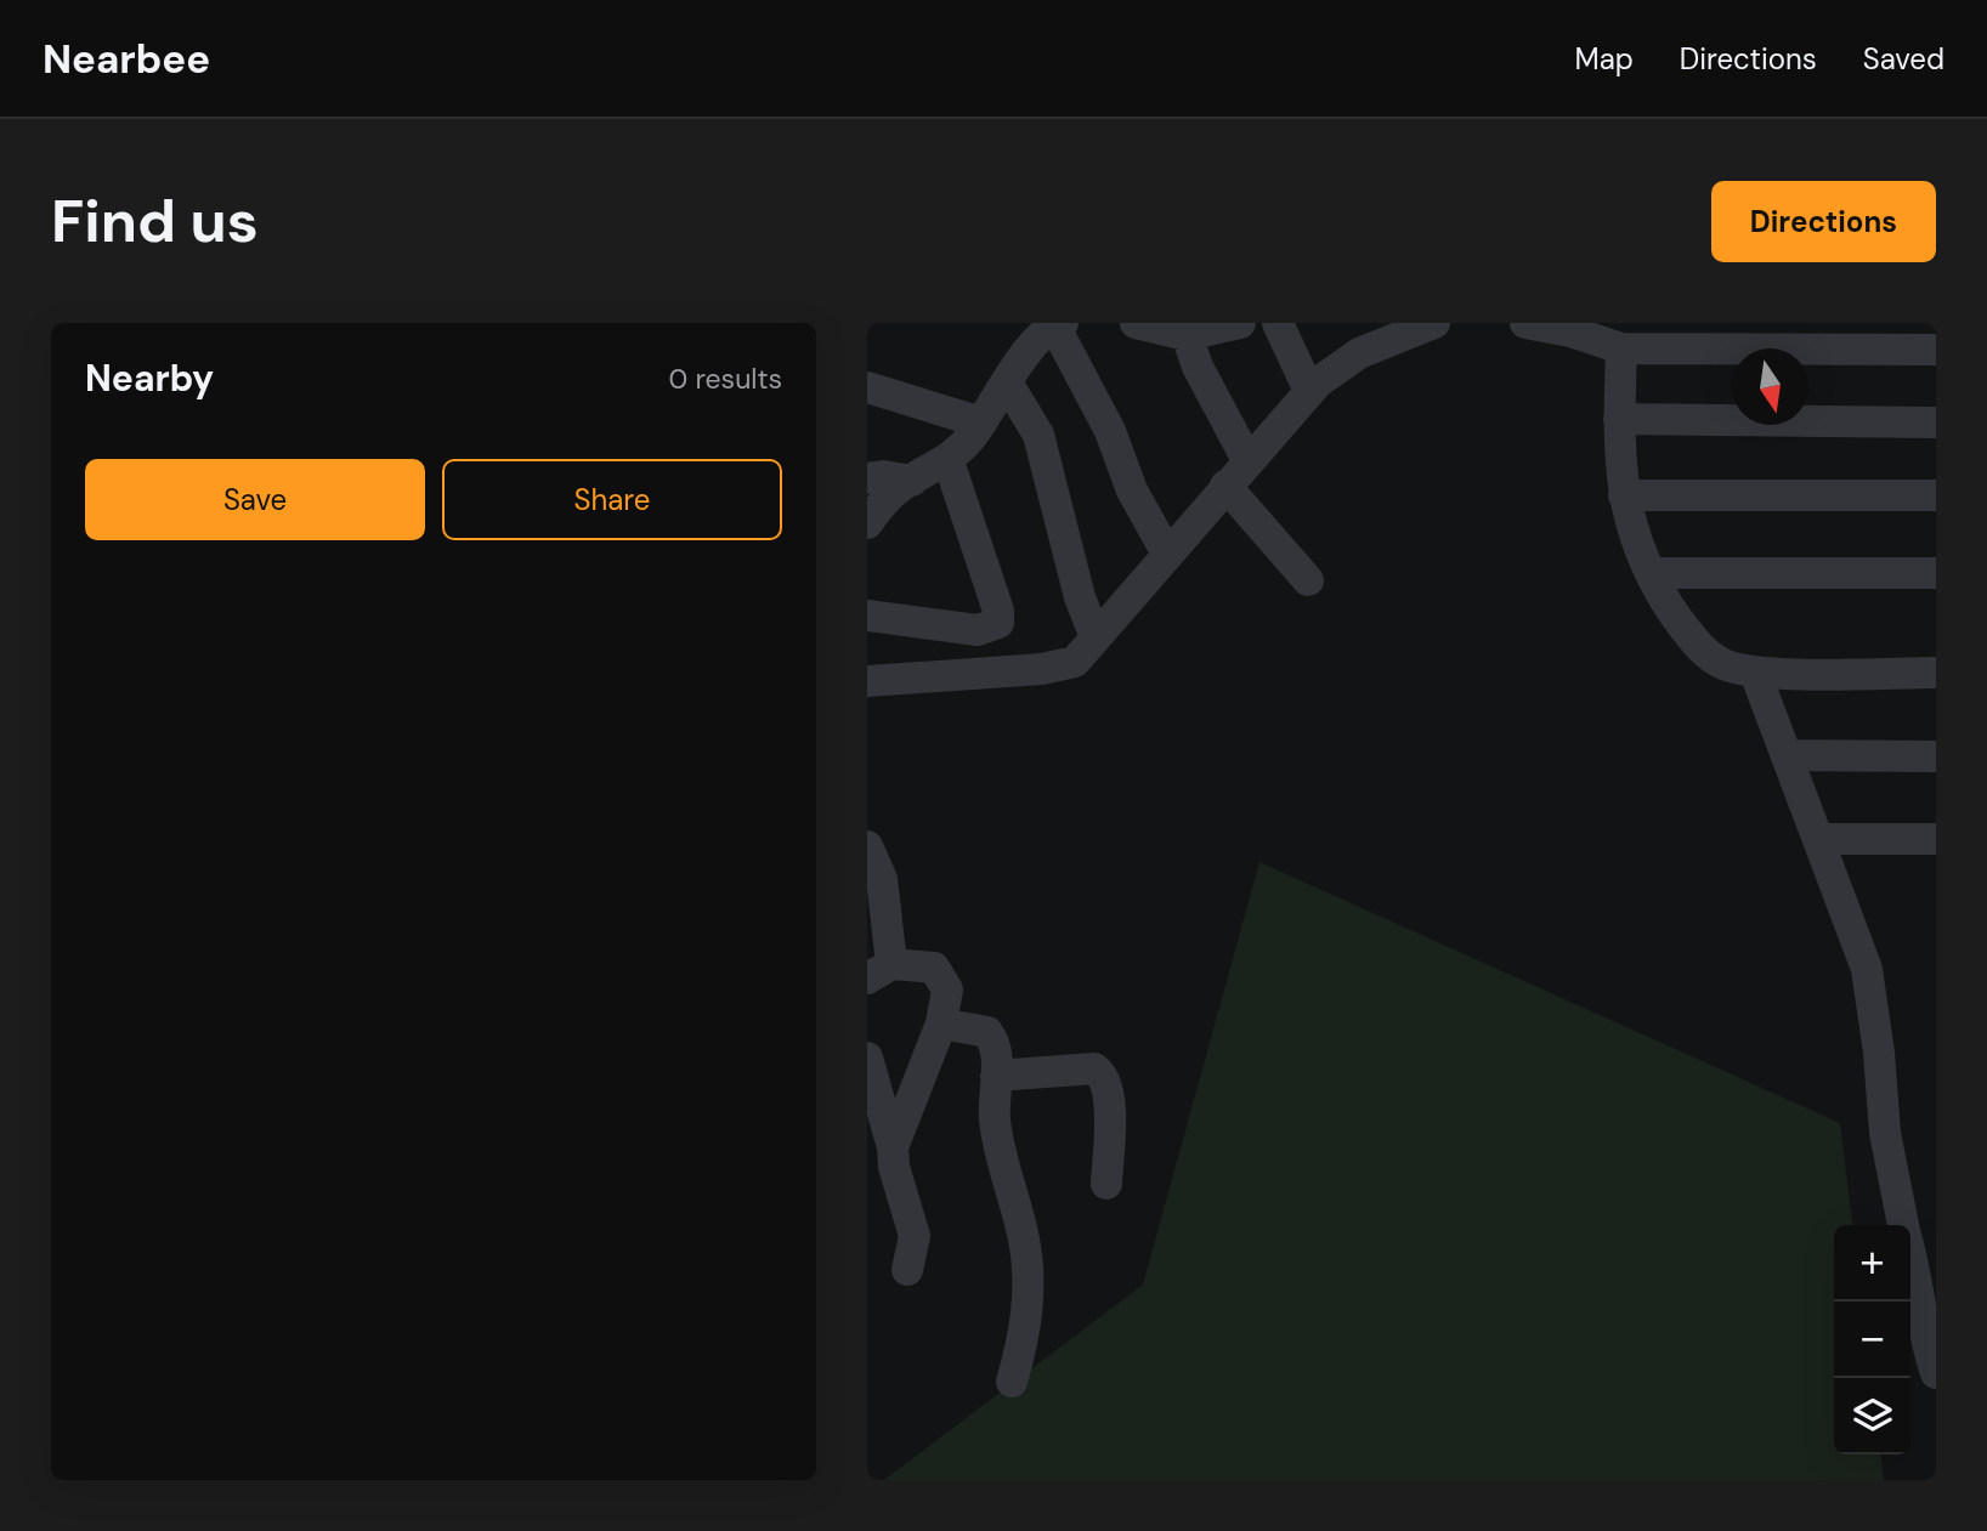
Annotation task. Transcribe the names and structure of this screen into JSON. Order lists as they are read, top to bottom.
{
  "north": "bottom",
  "page": {
    "header": "Nearbee",
    "nav": ["Map", "Directions", "Saved"],
    "buttons": [
      "Directions",
      ["Save", "Share"]
    ],
    "title": "Find us",
    "heading": ["Nearby", "0 results"],
    "map_buttons": ["+", "−"]
  }
}
